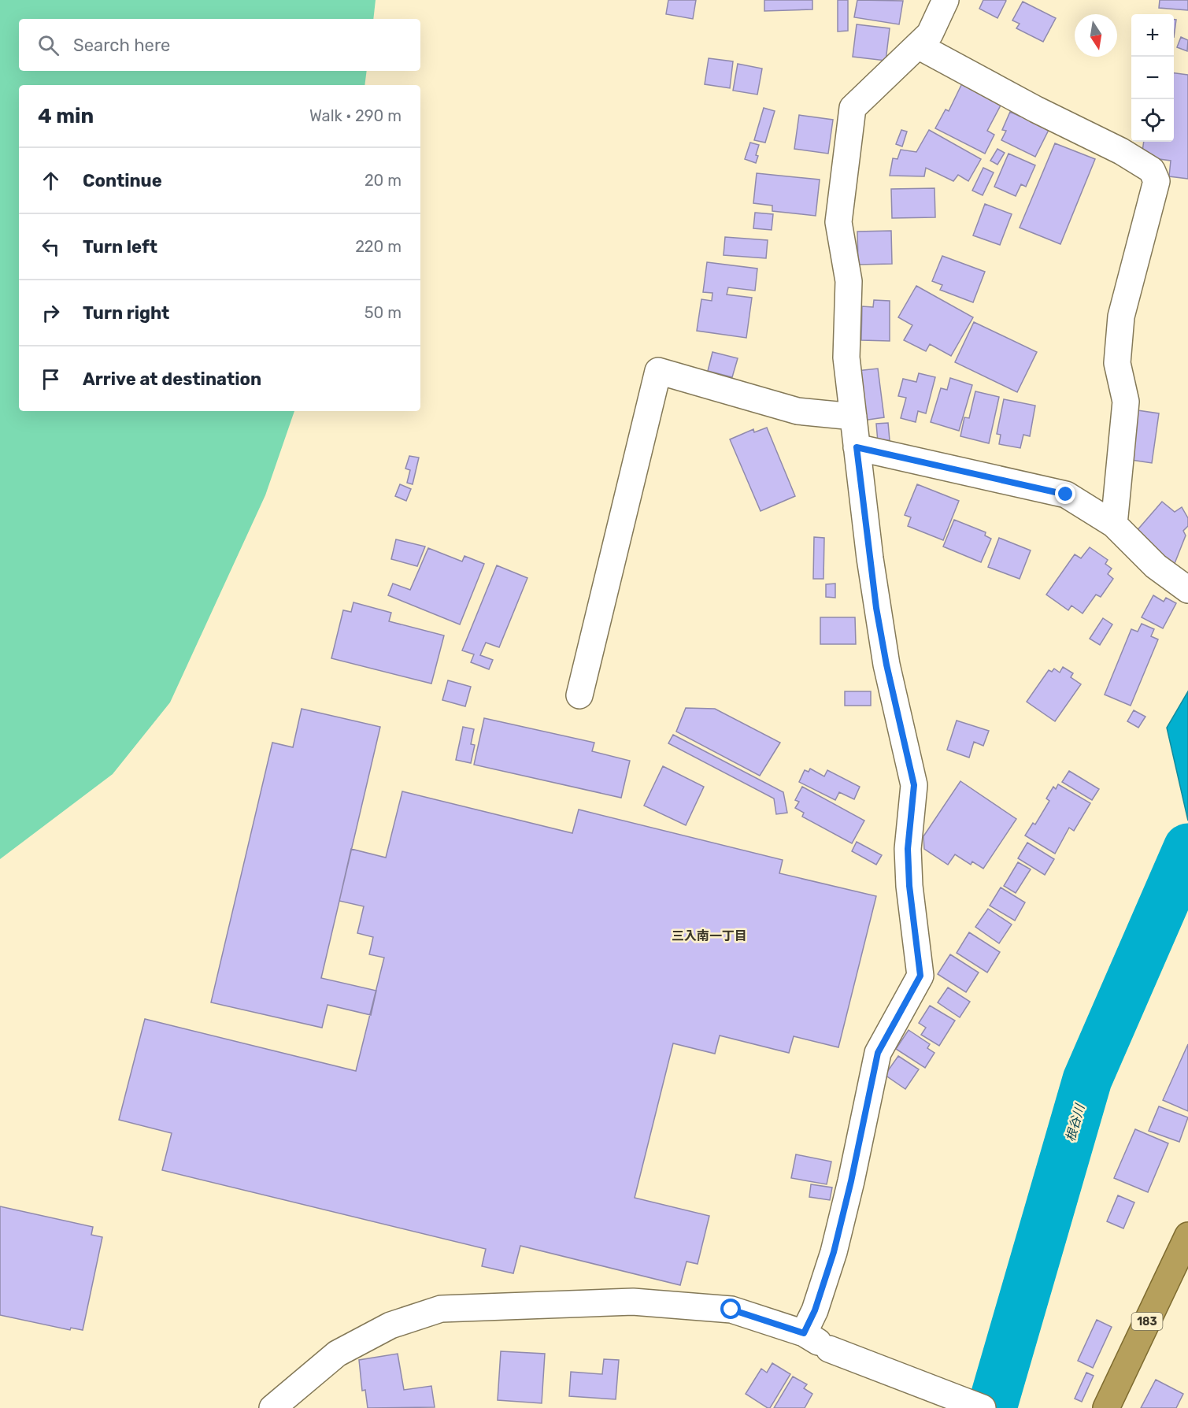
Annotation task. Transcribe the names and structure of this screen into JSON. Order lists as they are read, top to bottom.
{
  "streets": {
    "highway": ["183"]
  },
  "districts": ["三入南一丁目"],
  "water": ["根谷川"],
  "north": "bottom",
  "page": {
    "map_buttons": ["+", "−"],
    "search": "Search here",
    "heading": ["4 min", "Walk · 290 m"],
    "list": [
      ["Continue", "20 m"],
      ["Turn left", "220 m"],
      ["Turn right", "50 m"],
      "Arrive at destination"
    ]
  }
}
